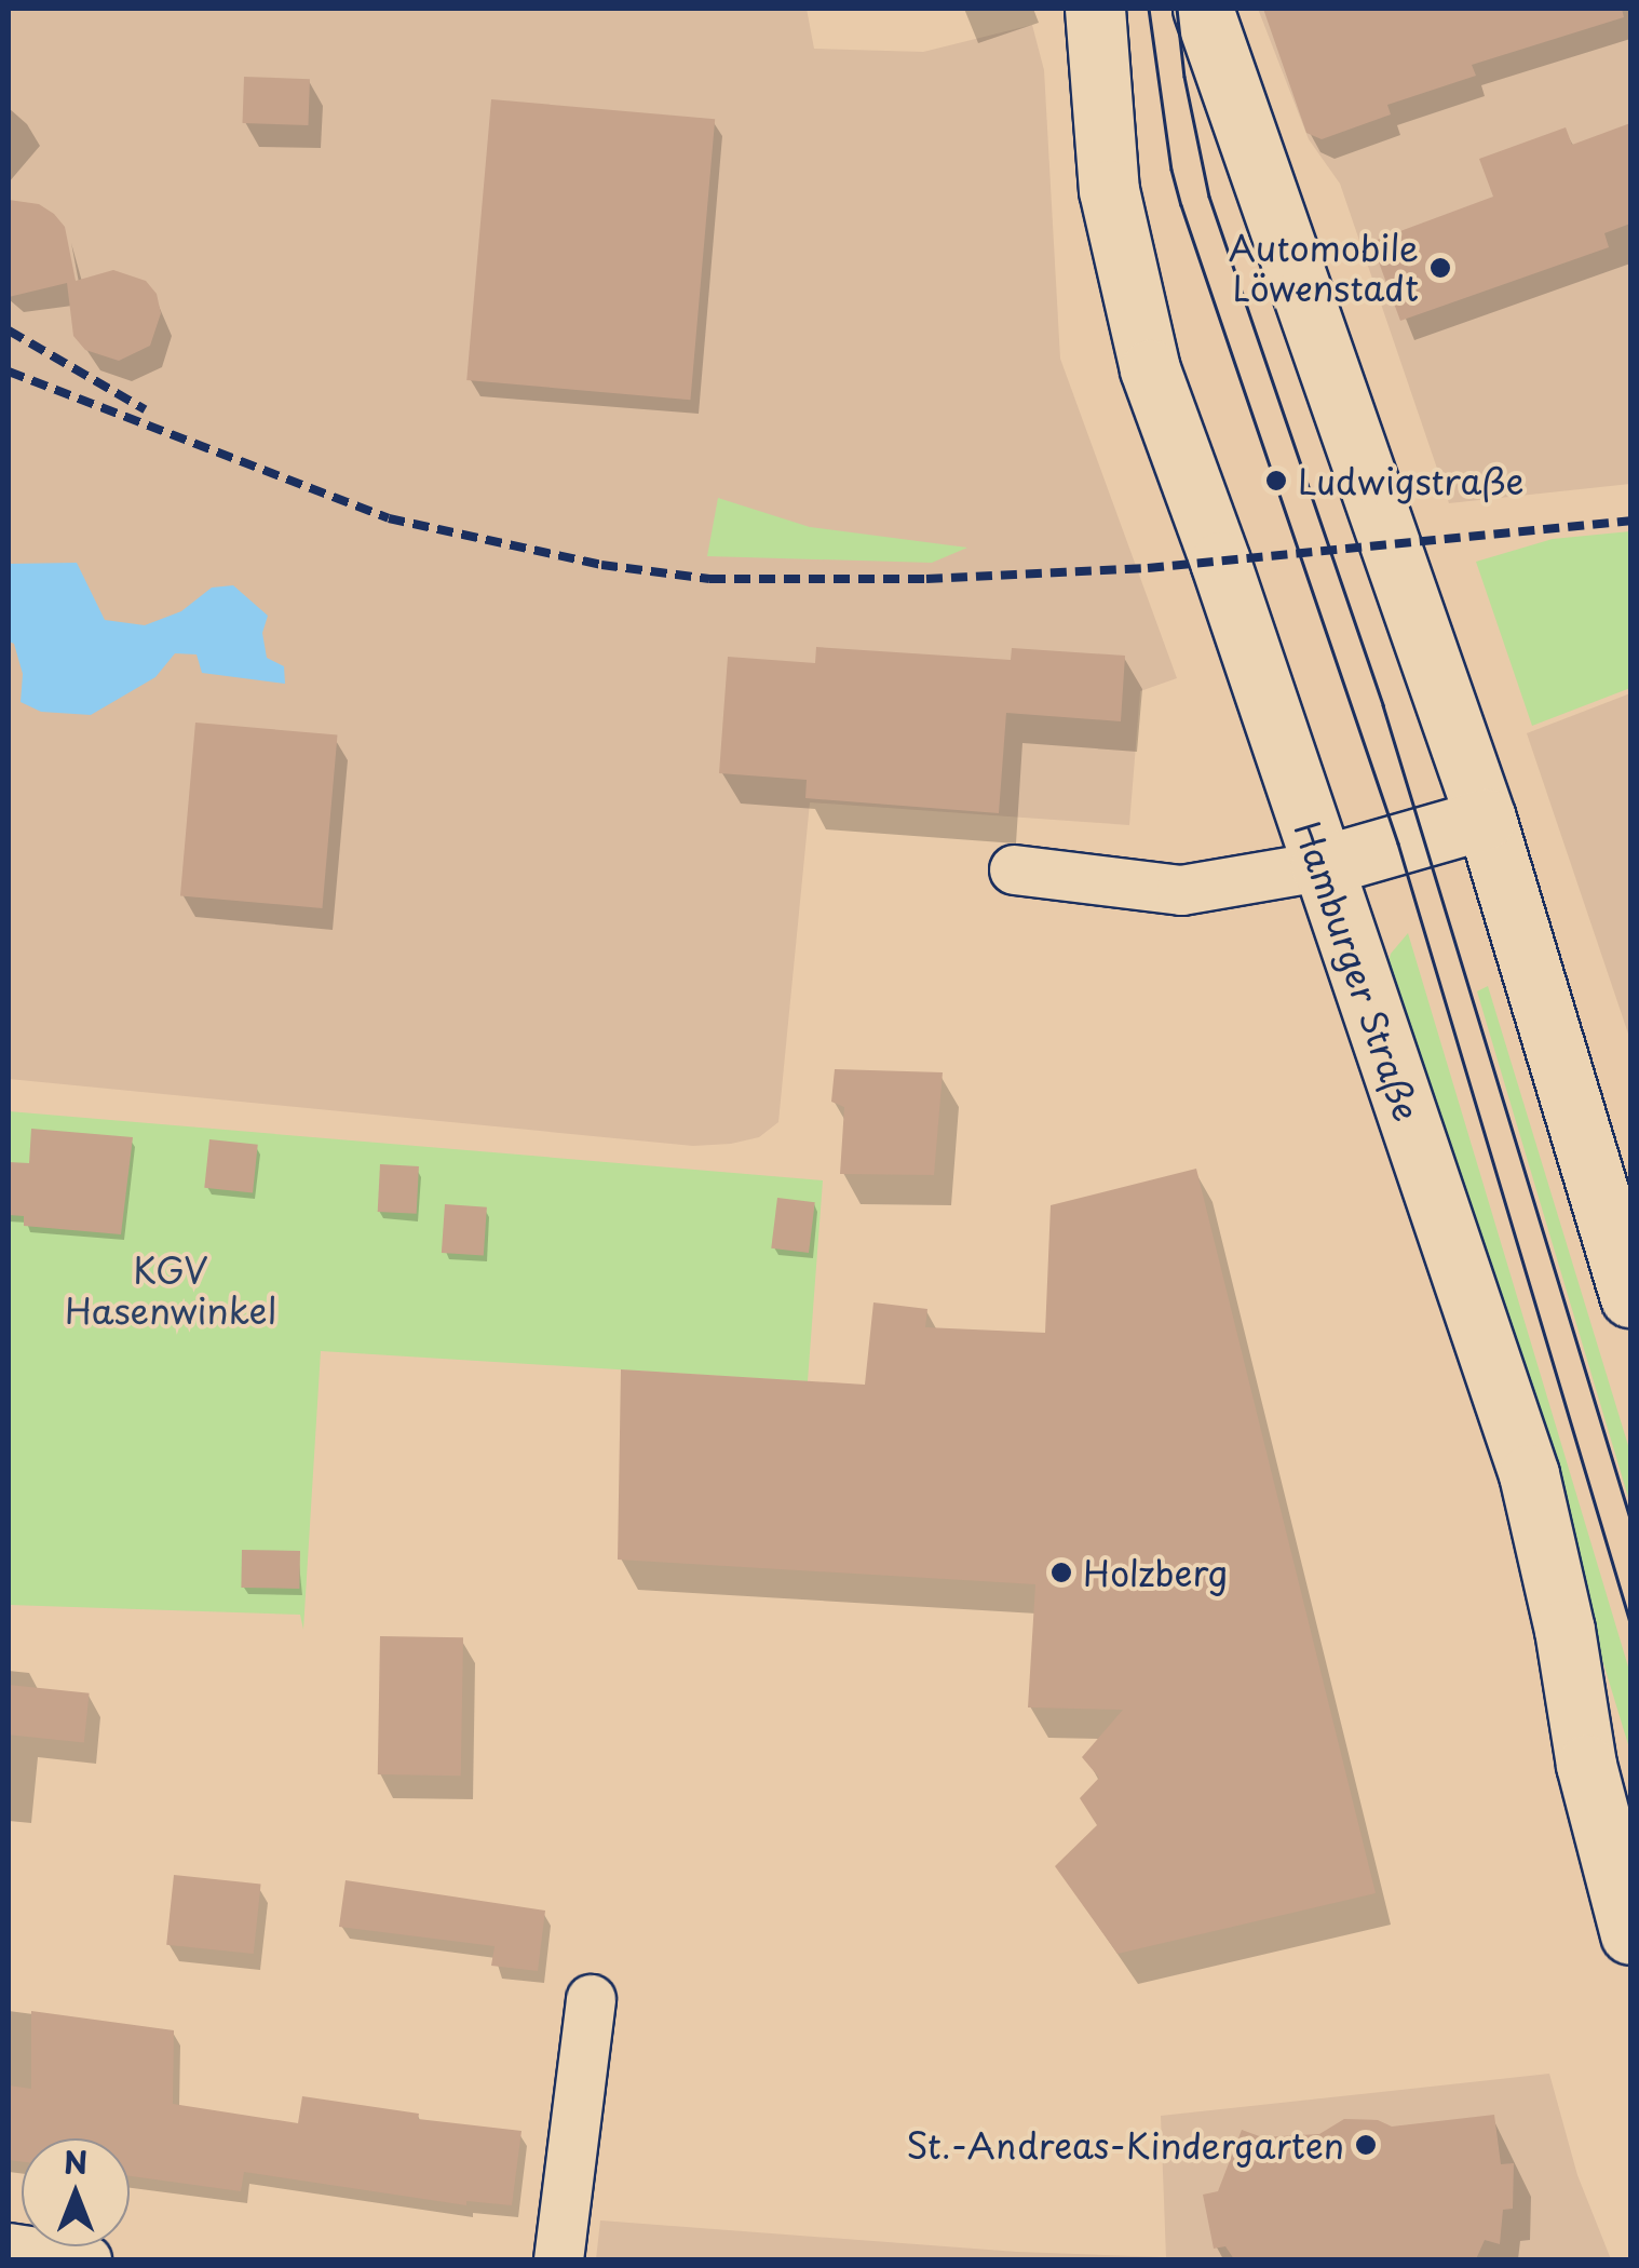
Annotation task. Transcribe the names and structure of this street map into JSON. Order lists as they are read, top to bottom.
{
  "streets": {
    "main road": ["Hamburger Straße"]
  },
  "parks": ["KGV Hasenwinkel"],
  "places": [
    "Automobile Löwenstadt",
    "Ludwigstraße",
    "Holzberg",
    "St.-Andreas-Kindergarten"
  ],
  "north": "top"
}
